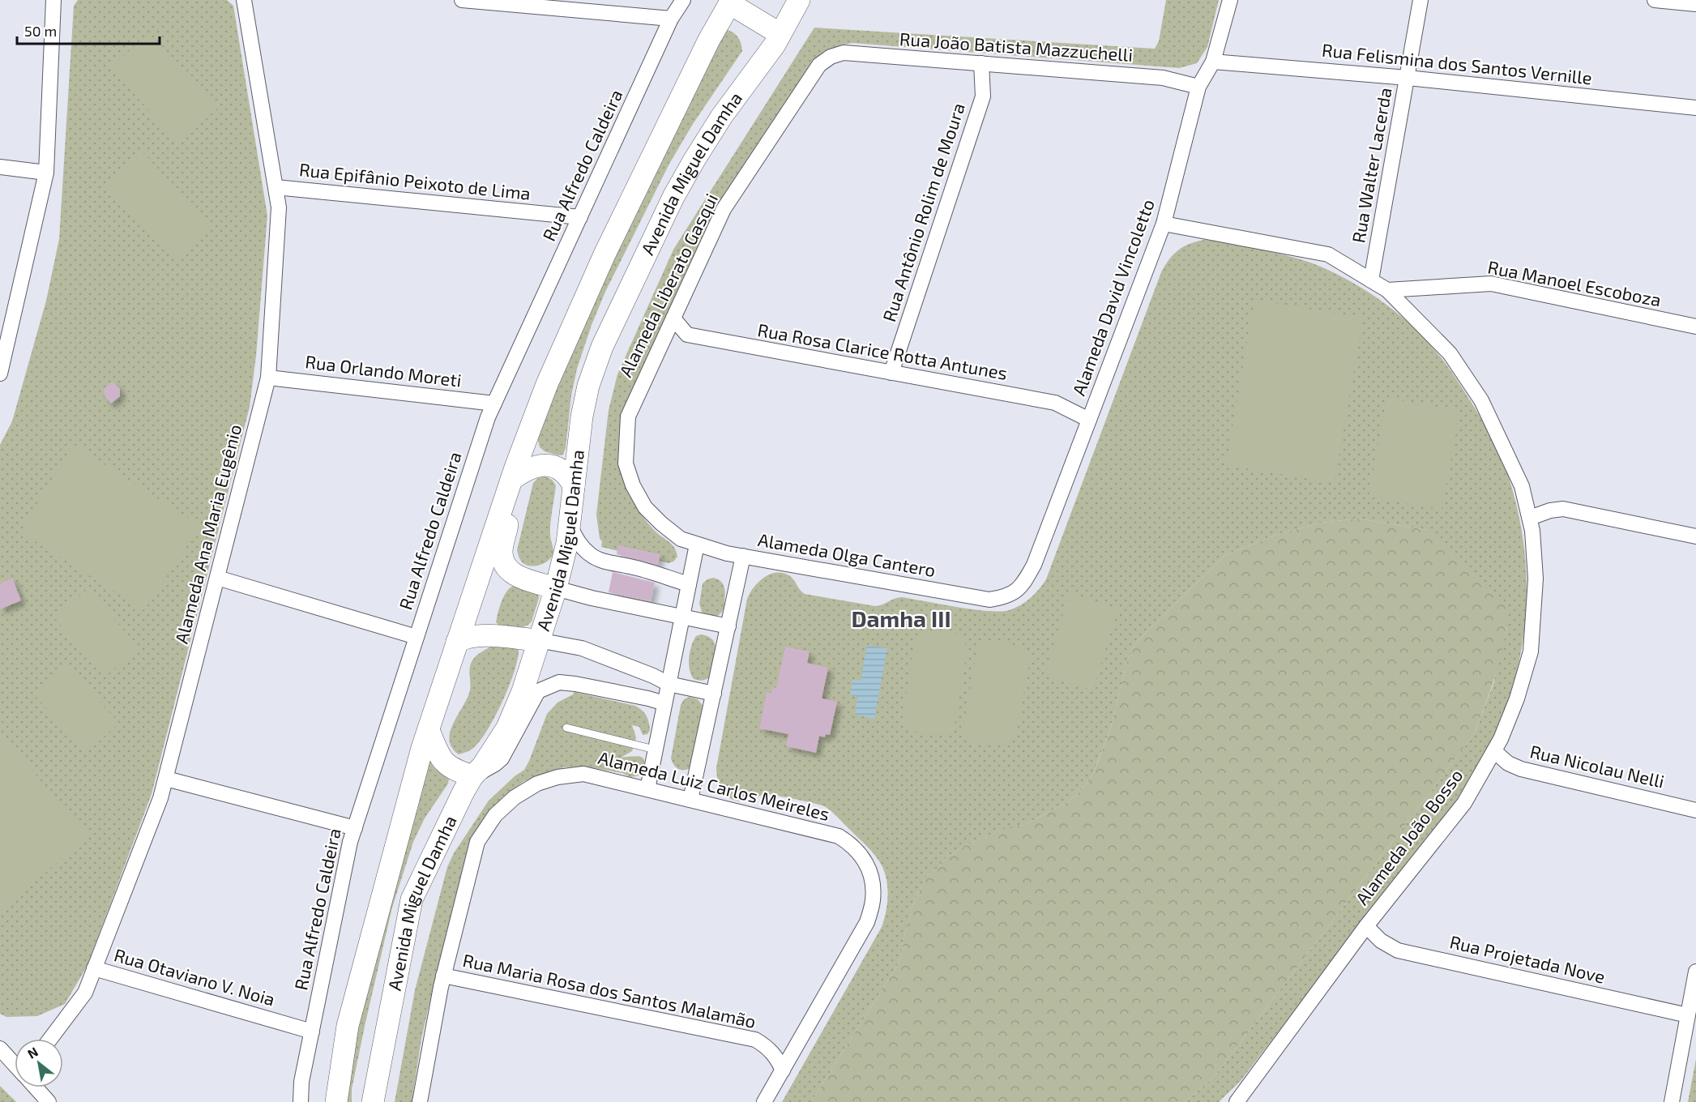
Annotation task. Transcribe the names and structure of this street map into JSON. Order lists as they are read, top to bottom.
{
  "streets": {
    "street": [
      "Rua João Batista Mazzuchelli",
      "Rua Felismina dos Santos Vernille",
      "Rua Alfredo Caldeira",
      "Rua Walter Lacerda",
      "Avenida Miguel Damha",
      "Rua Epifânio Peixoto de Lima",
      "Rua Antônio Rolim de Moura",
      "Rua Manoel Escoboza",
      "Alameda Liberato Gasqui",
      "Alameda David Vincoletto",
      "Rua Rosa Clarice Rotta Antunes",
      "Rua Orlando Moreti",
      "Alameda Ana Maria Eugênio",
      "Alameda Olga Cantero",
      "Rua Nicolau Nelli",
      "Alameda Luiz Carlos Meireles",
      "Alameda João Bosso",
      "Rua Projetada Nove",
      "Rua Otaviano V. Noia",
      "Rua Maria Rosa dos Santos Malamão"
    ]
  },
  "crossings": [
    ["Rua João Batista Mazzuchelli", "Rua Antônio Rolim de Moura"],
    ["Rua João Batista Mazzuchelli", "Alameda Liberato Gasqui"],
    ["Rua João Batista Mazzuchelli", "Alameda David Vincoletto"],
    ["Rua Felismina dos Santos Vernille", "Rua Walter Lacerda"],
    ["Rua Felismina dos Santos Vernille", "Alameda David Vincoletto"],
    ["Rua Alfredo Caldeira", "Rua Epifânio Peixoto de Lima"],
    ["Rua Alfredo Caldeira", "Rua Orlando Moreti"],
    ["Rua Alfredo Caldeira", "Rua Otaviano V. Noia"],
    ["Rua Walter Lacerda", "Alameda João Bosso"],
    ["Rua Epifânio Peixoto de Lima", "Alameda Ana Maria Eugênio"],
    ["Rua Antônio Rolim de Moura", "Rua Rosa Clarice Rotta Antunes"],
    ["Rua Manoel Escoboza", "Alameda João Bosso"],
    ["Alameda Liberato Gasqui", "Rua Rosa Clarice Rotta Antunes"],
    ["Alameda Liberato Gasqui", "Alameda Olga Cantero"],
    ["Alameda David Vincoletto", "Rua Rosa Clarice Rotta Antunes"],
    ["Alameda David Vincoletto", "Alameda Olga Cantero"],
    ["Alameda David Vincoletto", "Alameda João Bosso"],
    ["Rua Orlando Moreti", "Alameda Ana Maria Eugênio"],
    ["Alameda Ana Maria Eugênio", "Rua Otaviano V. Noia"],
    ["Rua Nicolau Nelli", "Alameda João Bosso"],
    ["Alameda Luiz Carlos Meireles", "Rua Maria Rosa dos Santos Malamão"],
    ["Alameda João Bosso", "Rua Projetada Nove"]
  ],
  "districts": ["Damha III"],
  "scale_bar": "50 m",
  "north": "top left"
}
